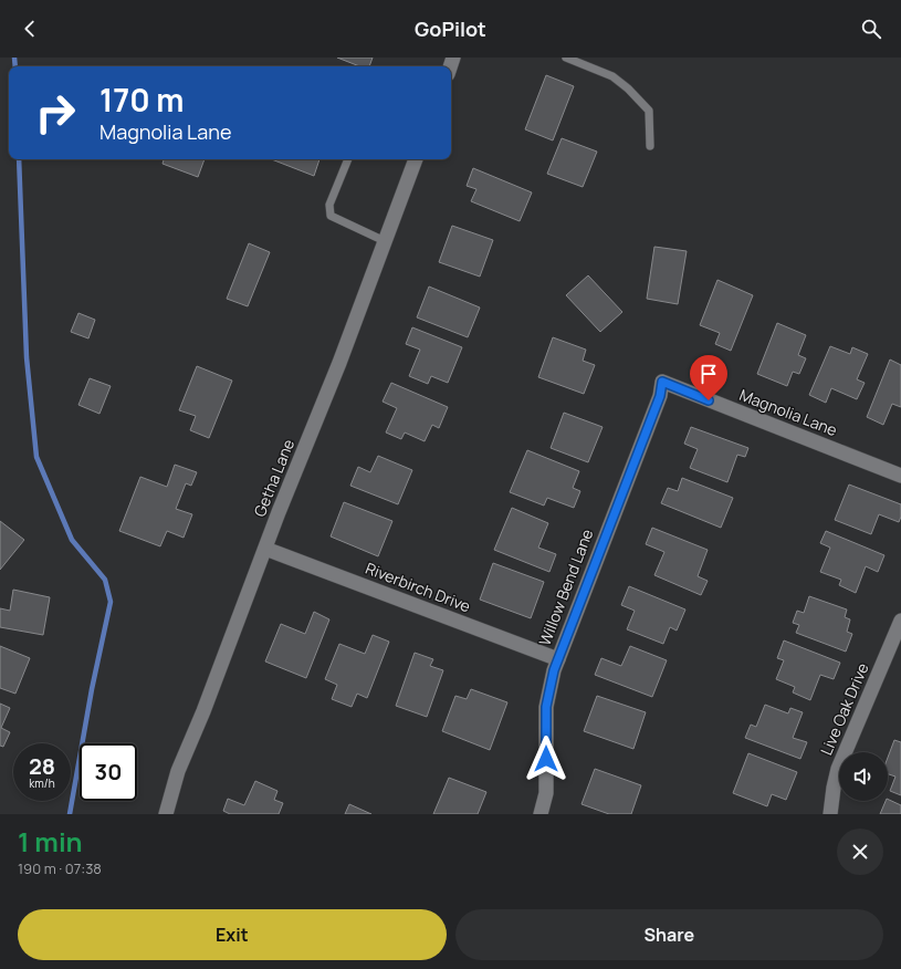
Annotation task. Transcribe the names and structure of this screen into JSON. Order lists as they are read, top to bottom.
{
  "streets": {
    "street": [
      "Magnolia Lane",
      "Getha Lane",
      "Riverbirch Drive",
      "Willow Bend Lane",
      "Live Oak Drive"
    ]
  },
  "crossings": [
    ["Magnolia Lane", "Willow Bend Lane"],
    ["Getha Lane", "Riverbirch Drive"],
    ["Riverbirch Drive", "Willow Bend Lane"]
  ],
  "page": {
    "header": "GoPilot",
    "turn": ["170 m", "Magnolia Lane"],
    "speed": "28 km/h",
    "limit": "30",
    "heading": ["1 min", "190 m · 07:38"],
    "buttons": ["Exit", "Share"]
  }
}
